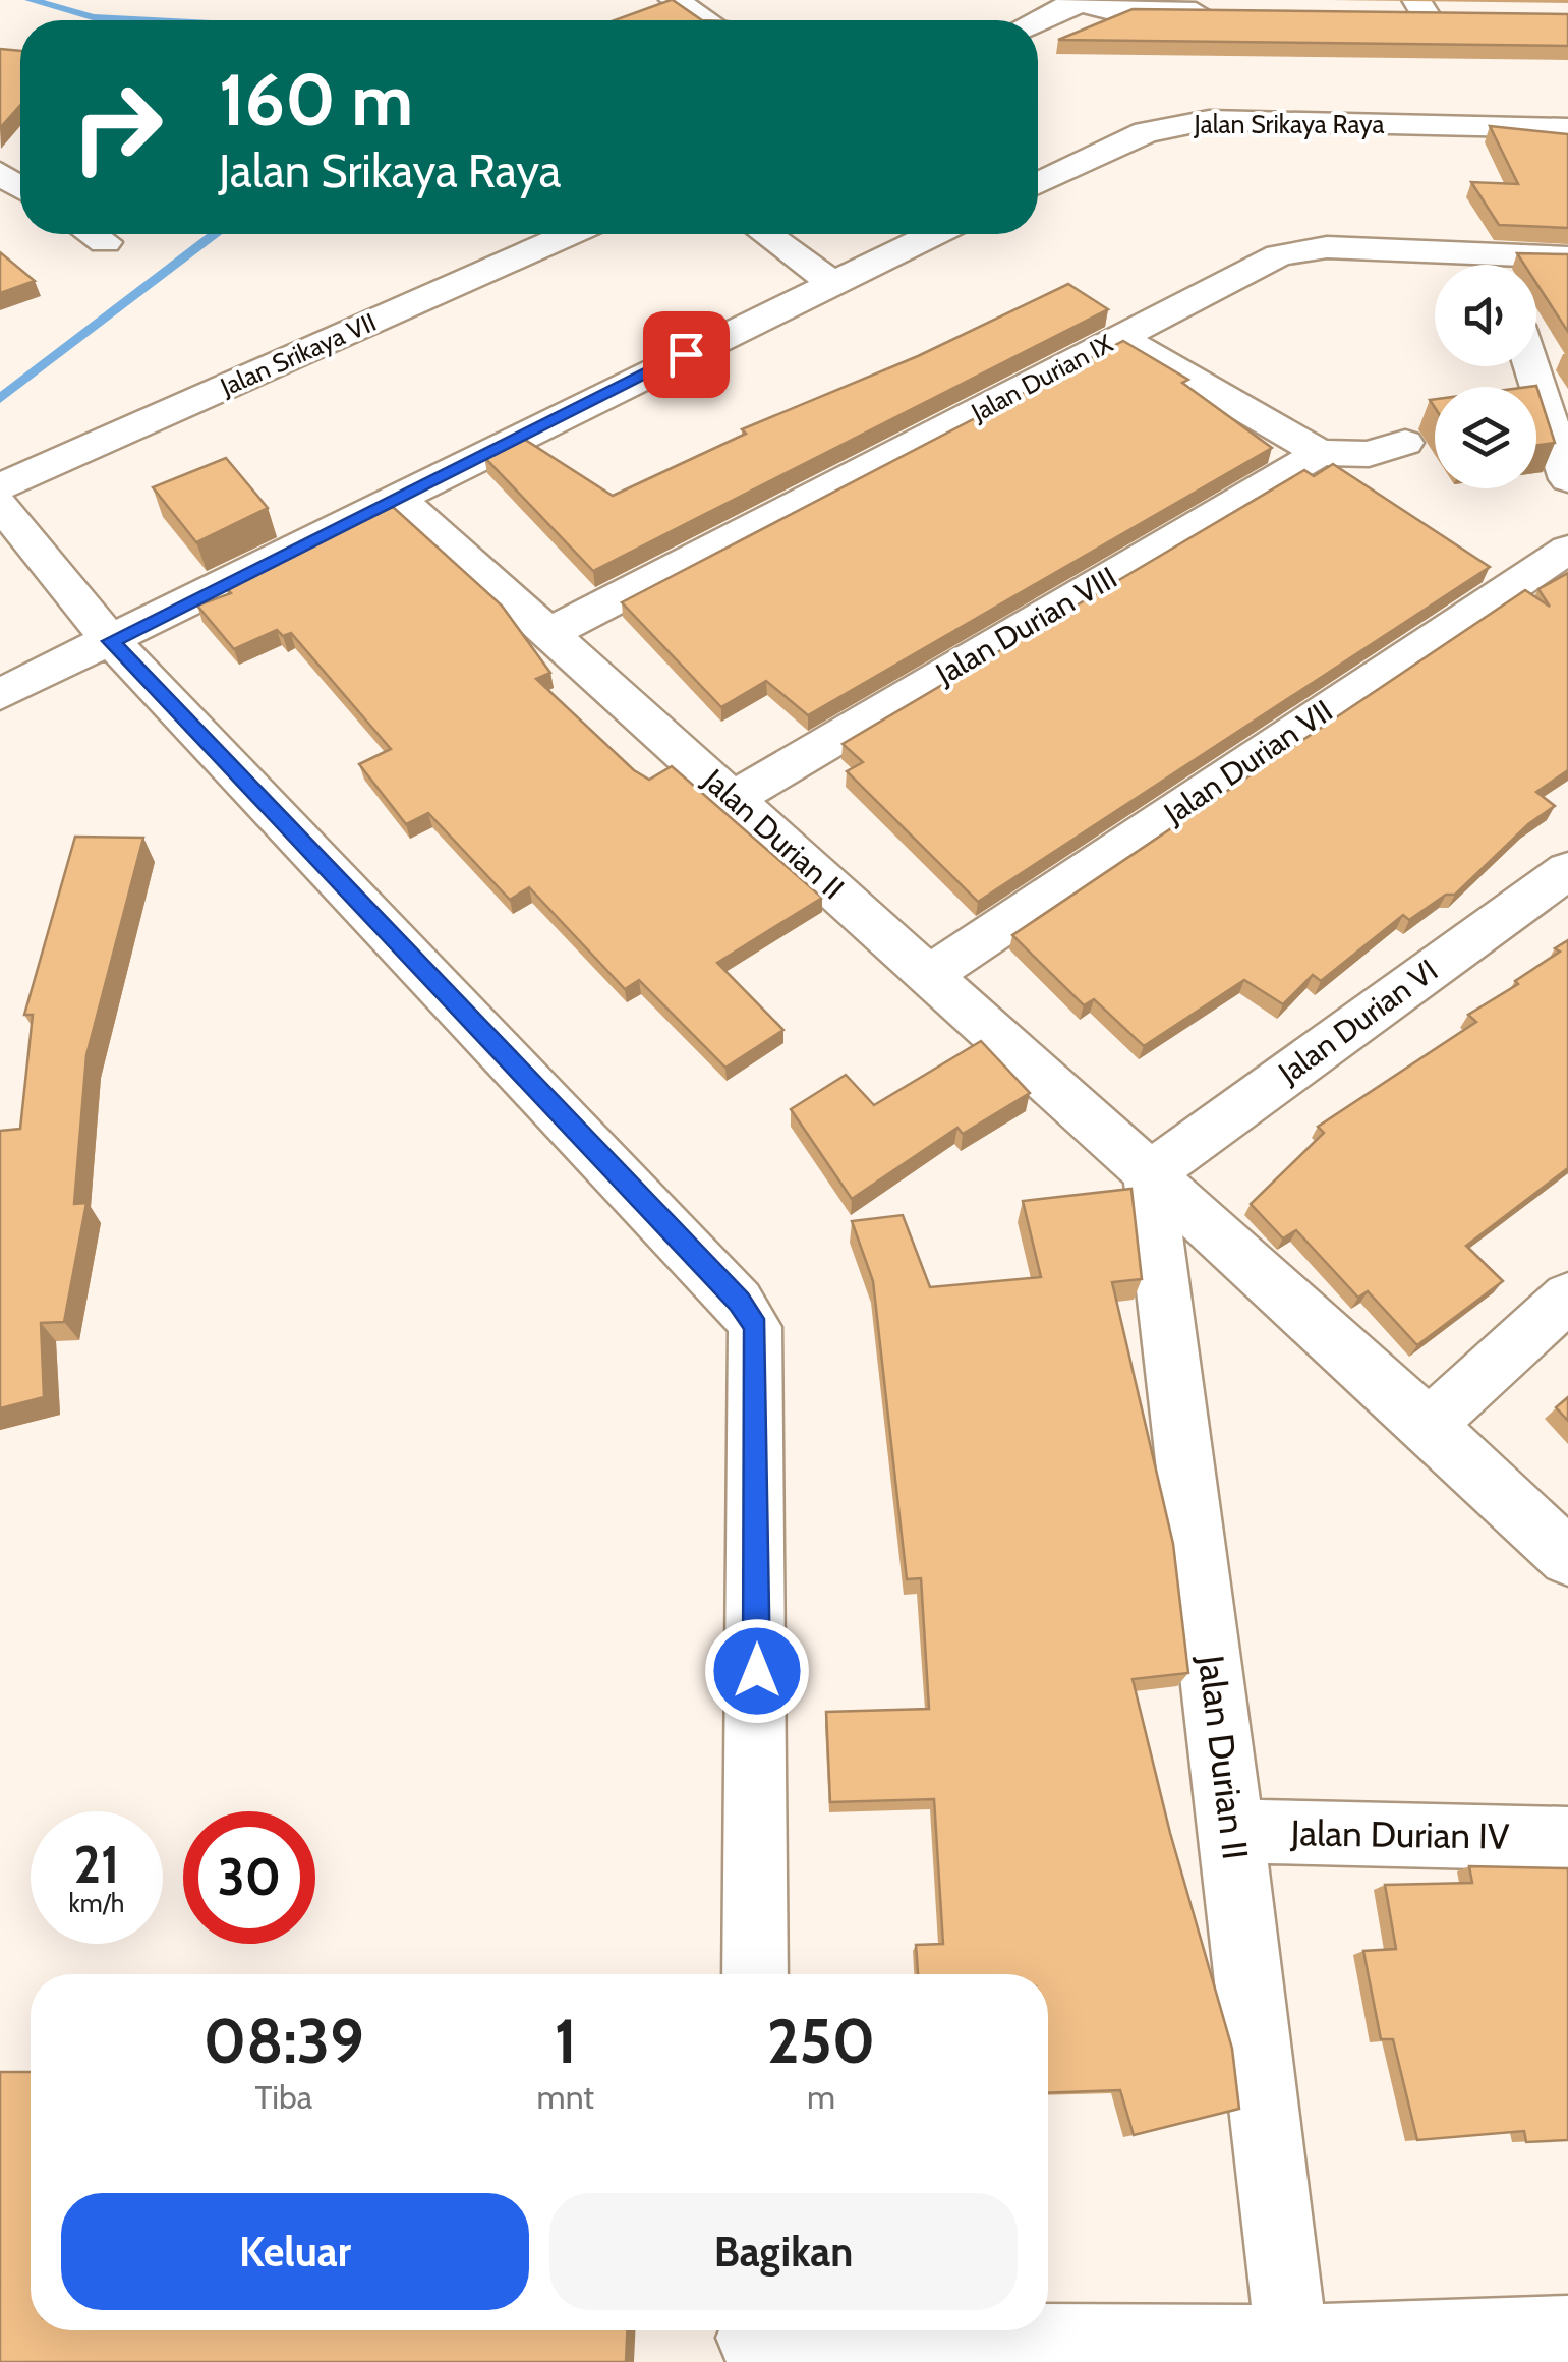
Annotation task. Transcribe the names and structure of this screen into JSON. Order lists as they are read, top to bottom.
{
  "streets": {
    "street": [
      "Jalan Srikaya Raya",
      "Jalan Srikaya VII",
      "Jalan Durian IX",
      "Jalan Durian VIII",
      "Jalan Durian VII",
      "Jalan Durian II",
      "Jalan Durian VI",
      "Jalan Durian IV"
    ]
  },
  "crossings": [
    ["Jalan Durian IX", "Jalan Durian II"],
    ["Jalan Durian VIII", "Jalan Durian II"],
    ["Jalan Durian VII", "Jalan Durian II"],
    ["Jalan Durian II", "Jalan Durian VI"],
    ["Jalan Durian II", "Jalan Durian IV"]
  ],
  "page": {
    "turn": ["160 m", "Jalan Srikaya Raya"],
    "speed": "21 km/h",
    "limit": "30",
    "eta": [
      "08:39",
      "Tiba",
      "1",
      "mnt",
      "250",
      "m"
    ],
    "buttons": ["Keluar", "Bagikan"]
  }
}
